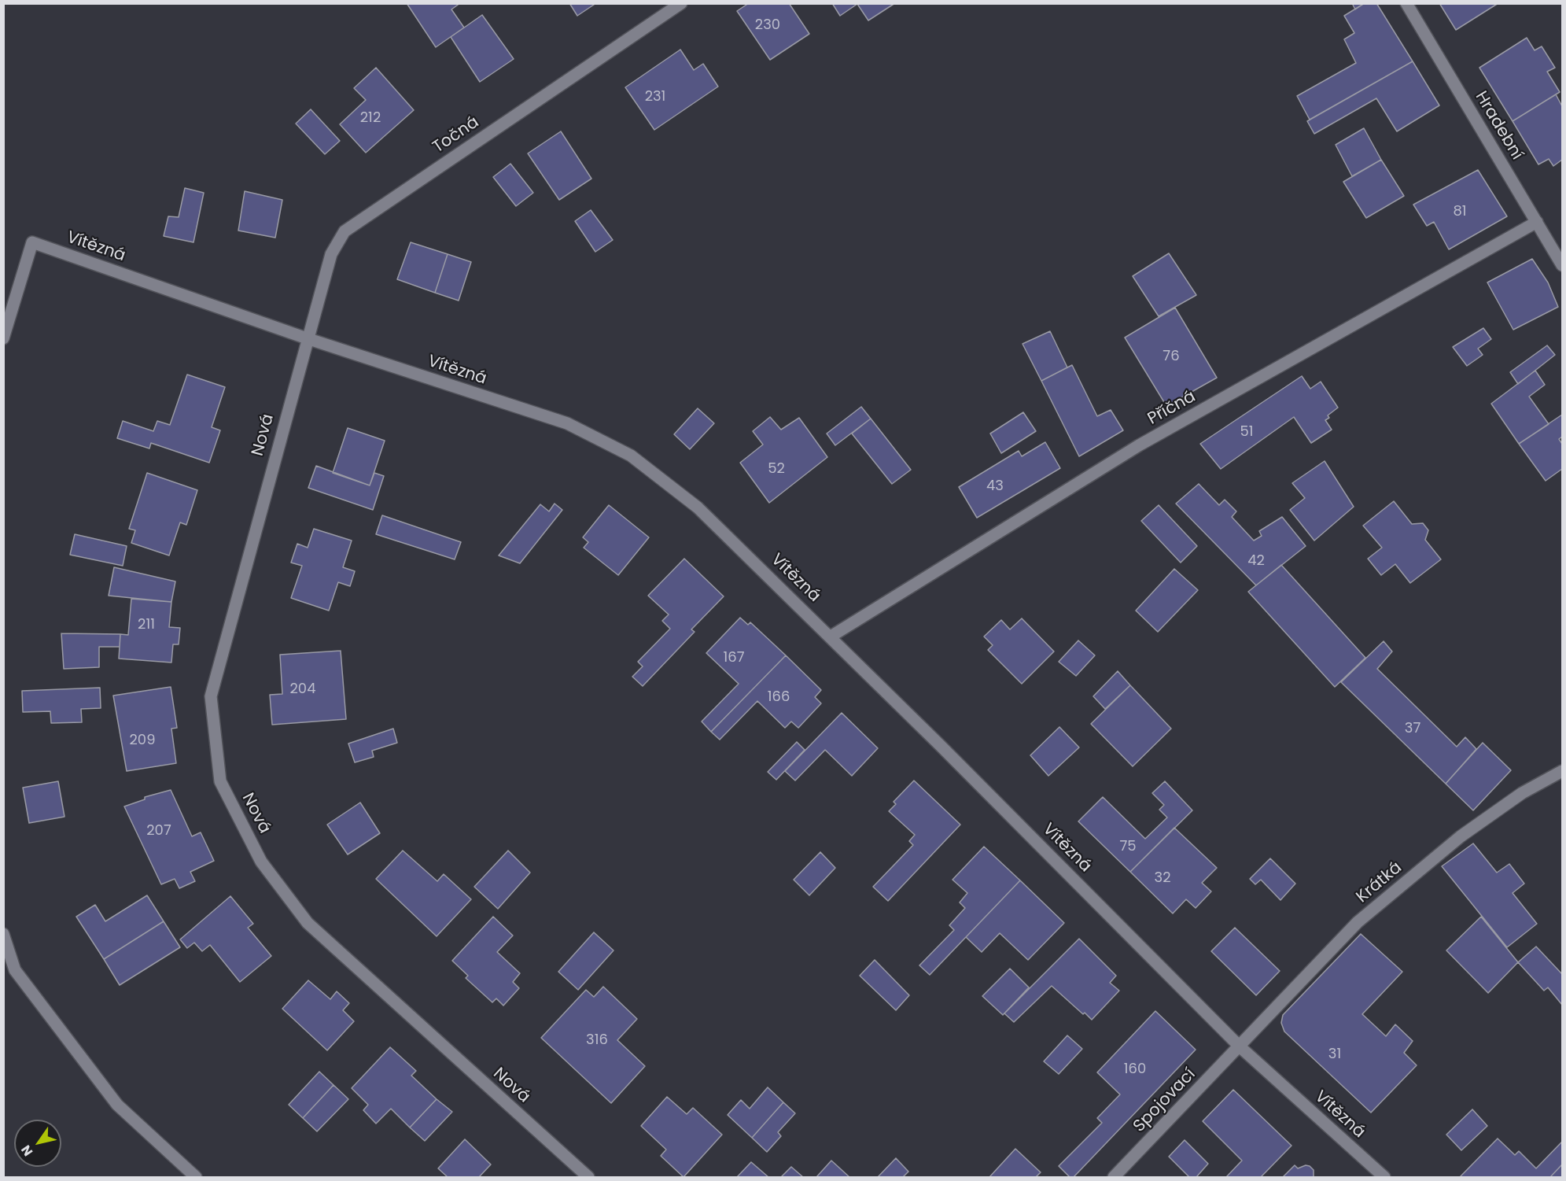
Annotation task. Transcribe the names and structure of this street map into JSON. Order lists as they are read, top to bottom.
{
  "streets": {
    "street": [
      "Hradební",
      "Točná",
      "Vítězná",
      "Příčná",
      "Nová",
      "Krátká",
      "Spojovací"
    ]
  },
  "crossings": [
    ["Hradební", "Příčná"],
    ["Točná", "Vítězná"],
    ["Točná", "Nová"],
    ["Vítězná", "Příčná"],
    ["Vítězná", "Nová"],
    ["Vítězná", "Krátká"],
    ["Vítězná", "Spojovací"],
    ["Krátká", "Spojovací"]
  ],
  "house_numbers": [
    "230",
    "231",
    "212",
    "81",
    "76",
    "51",
    "52",
    "43",
    "42",
    "211",
    "167",
    "204",
    "166",
    "37",
    "209",
    "207",
    "75",
    "32",
    "316",
    "31",
    "160"
  ],
  "north": "bottom left"
}
